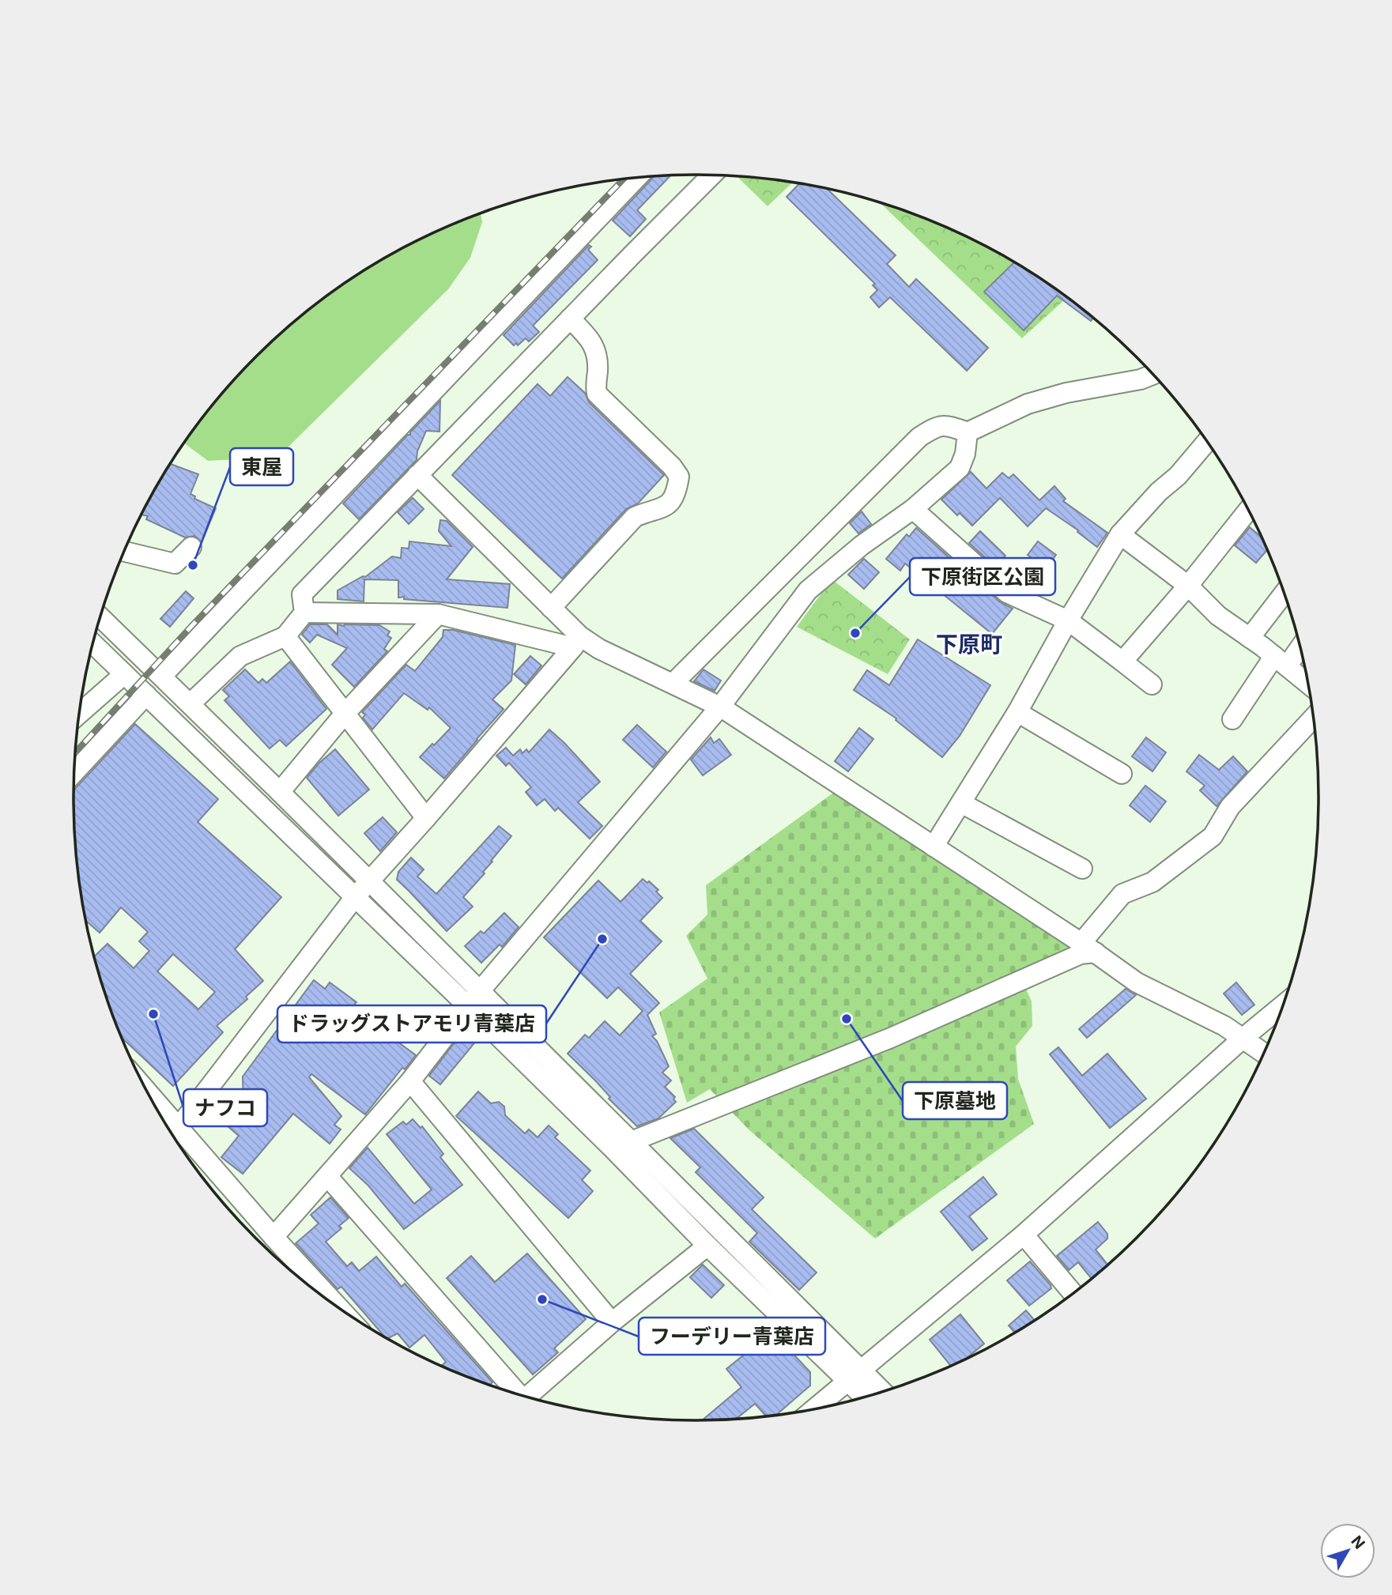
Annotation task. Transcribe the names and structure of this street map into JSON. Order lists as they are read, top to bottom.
{
  "districts": ["下原町"],
  "places": [
    "東屋",
    "下原街区公園",
    "ドラッグストアモリ青葉店",
    "ナフコ",
    "下原墓地",
    "フーデリー青葉店"
  ],
  "north": "top right"
}
